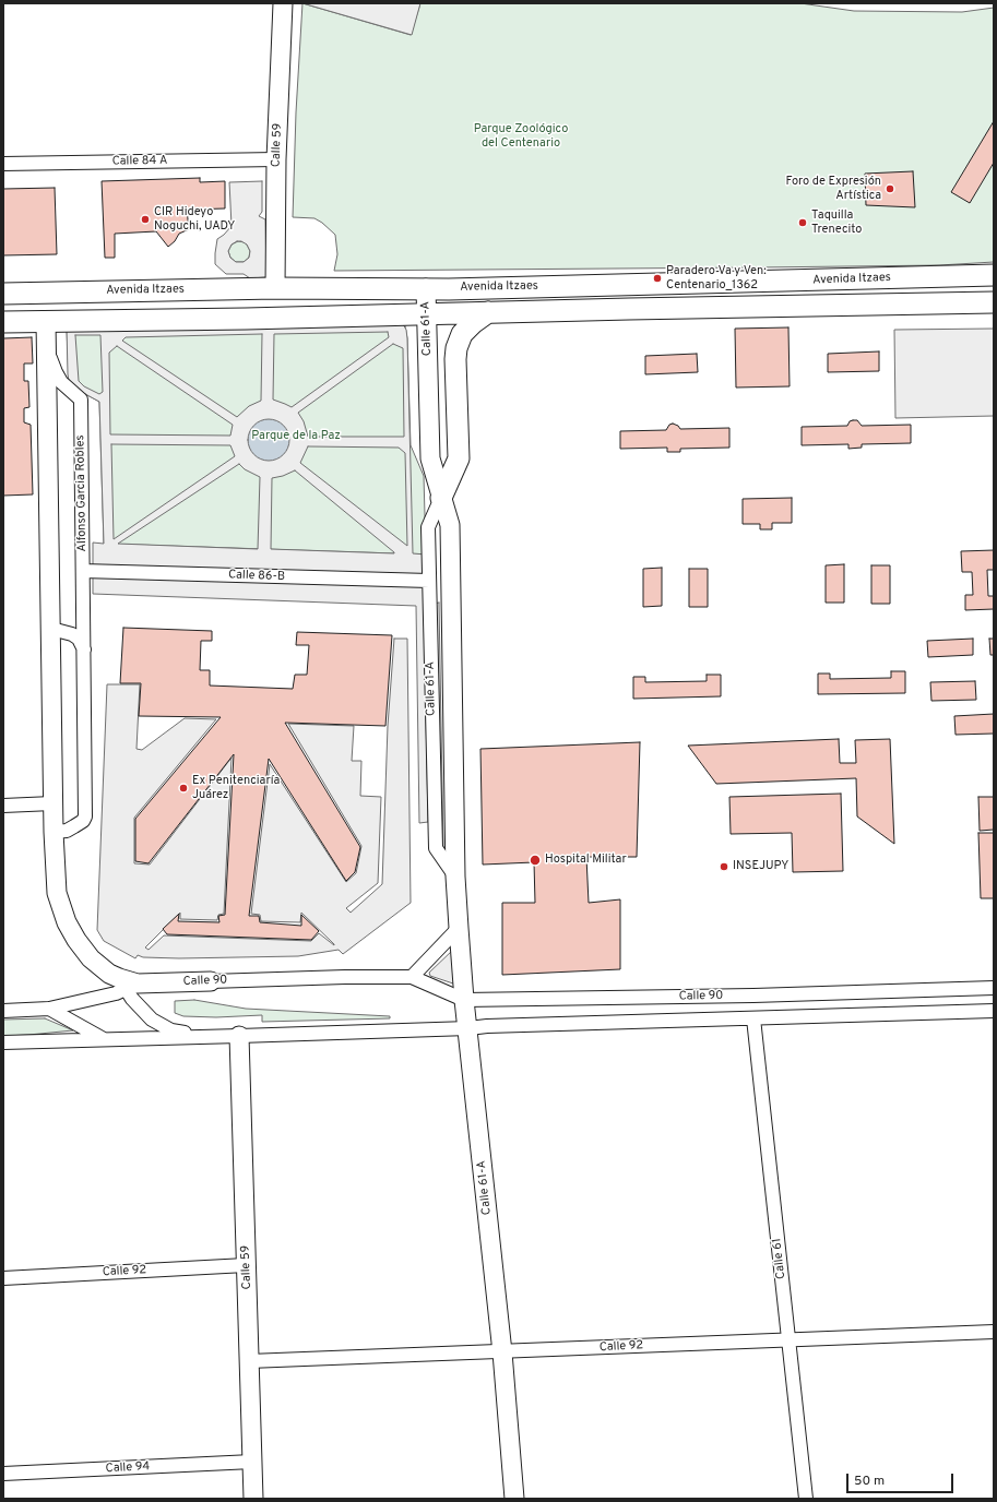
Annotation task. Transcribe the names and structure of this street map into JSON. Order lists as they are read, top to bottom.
{
  "streets": {
    "main road": ["Avenida Itzaes"],
    "street": [
      "Calle 59",
      "Calle 84 A",
      "Calle 61-A",
      "Alfonso Garcia Robles",
      "Calle 86-B",
      "Calle 90",
      "Calle 61",
      "Calle 92",
      "Calle 94"
    ]
  },
  "crossings": [
    ["Calle 59", "Calle 84 A"],
    ["Calle 59", "Avenida Itzaes"],
    ["Calle 59", "Calle 90"],
    ["Calle 59", "Calle 92"],
    ["Calle 59", "Calle 94"],
    ["Avenida Itzaes", "Calle 61-A"],
    ["Avenida Itzaes", "Alfonso Garcia Robles"],
    ["Calle 61-A", "Calle 86-B"],
    ["Calle 61-A", "Calle 90"],
    ["Calle 61-A", "Calle 92"],
    ["Alfonso Garcia Robles", "Calle 86-B"],
    ["Alfonso Garcia Robles", "Calle 90"],
    ["Calle 90", "Calle 61"],
    ["Calle 61", "Calle 92"]
  ],
  "parks": ["Parque Zoológico del Centenario", "Parque de la Paz"],
  "places": [
    "Foro de Expresión Artística",
    "CIR Hideyo Noguchi, UADY",
    "Taquilla Trenecito",
    "Paradero Va y Ven: Centenario_1362",
    "Ex Penitenciaría Juárez",
    "Hospital Militar",
    "INSEJUPY"
  ],
  "scale_bar": "50 m"
}
